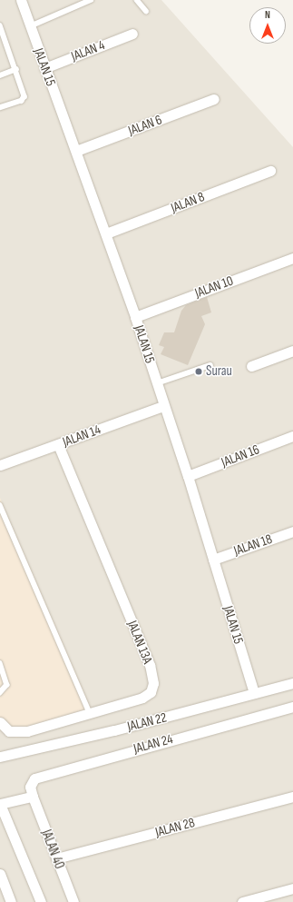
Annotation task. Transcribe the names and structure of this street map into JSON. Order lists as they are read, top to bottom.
{
  "streets": {
    "street": [
      "JALAN 4",
      "JALAN 15",
      "JALAN 6",
      "JALAN 8",
      "JALAN 10",
      "JALAN 14",
      "JALAN 16",
      "JALAN 18",
      "JALAN 13A",
      "JALAN 22",
      "JALAN 24",
      "JALAN 28",
      "JALAN 40"
    ]
  },
  "crossings": [
    ["JALAN 4", "JALAN 15"],
    ["JALAN 15", "JALAN 6"],
    ["JALAN 15", "JALAN 8"],
    ["JALAN 15", "JALAN 10"],
    ["JALAN 15", "JALAN 14"],
    ["JALAN 15", "JALAN 16"],
    ["JALAN 15", "JALAN 18"],
    ["JALAN 15", "JALAN 22"],
    ["JALAN 14", "JALAN 13A"],
    ["JALAN 24", "JALAN 40"],
    ["JALAN 28", "JALAN 40"]
  ],
  "places": ["Surau"],
  "north": "top"
}
